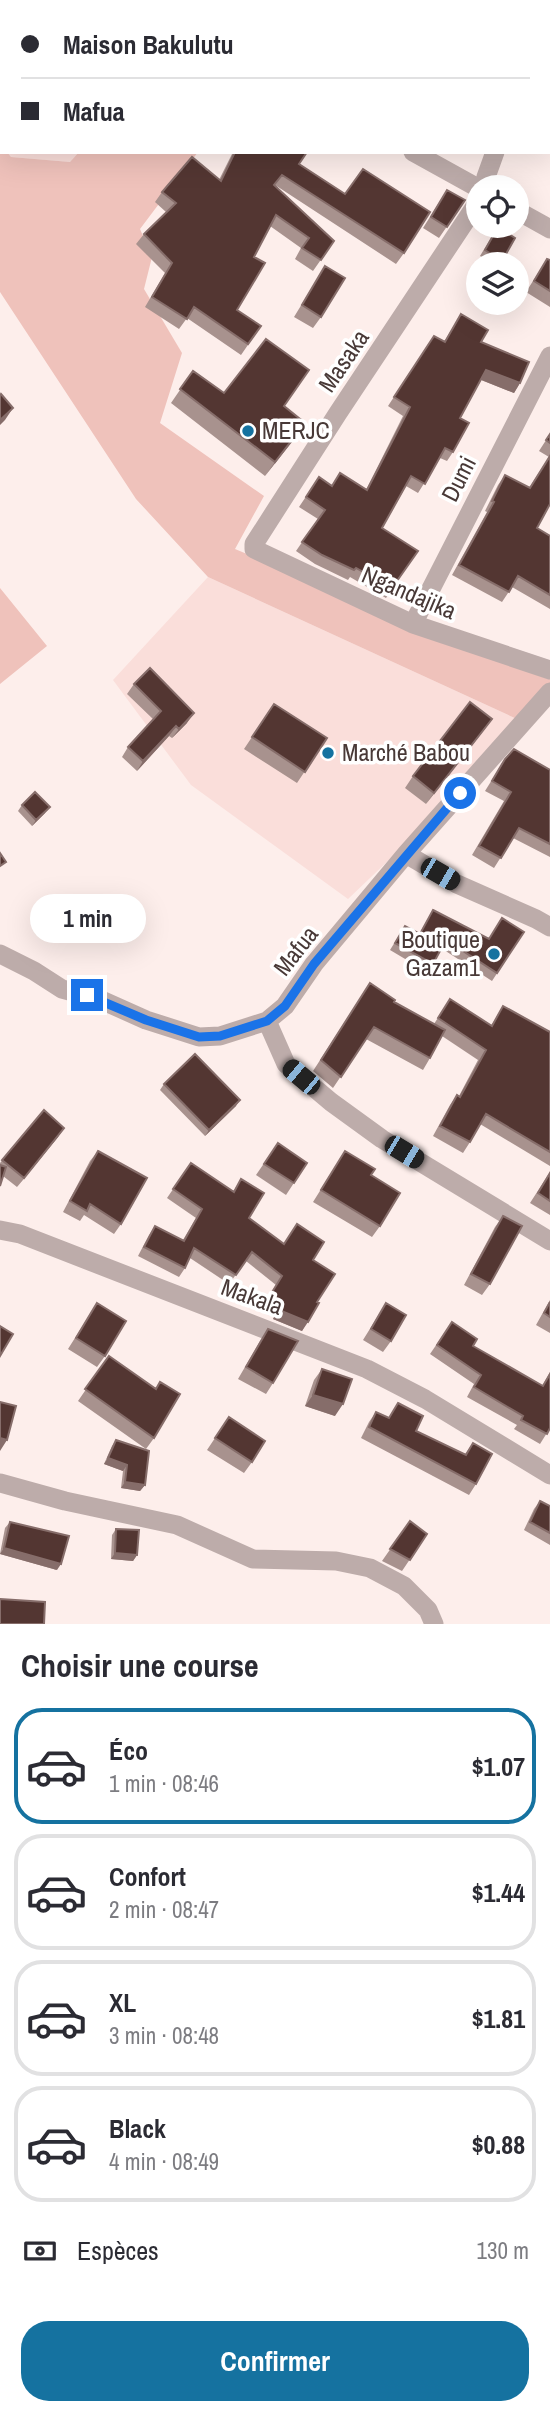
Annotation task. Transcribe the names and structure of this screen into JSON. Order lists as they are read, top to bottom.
{
  "streets": {
    "street": [
      "Masaka",
      "Dumi",
      "Ngandajika",
      "Mafua",
      "Makala"
    ]
  },
  "crossings": [
    ["Masaka", "Ngandajika"],
    ["Dumi", "Ngandajika"]
  ],
  "places": ["MERJC", "Marché Babou", "Boutique Gazam1"],
  "page": {
    "banner": ["Maison Bakulutu", "Mafua"],
    "bubble": "1 min",
    "heading": "Choisir une course",
    "list": [
      {
        "name": "Éco",
        "note": "1 min · 08:46",
        "value": "$1.07"
      },
      {
        "name": "Confort",
        "note": "2 min · 08:47",
        "value": "$1.44"
      },
      {
        "name": "XL",
        "note": "3 min · 08:48",
        "value": "$1.81"
      },
      {
        "name": "Black",
        "note": "4 min · 08:49",
        "value": "$0.88"
      }
    ],
    "pay": ["Espèces", "130 m"],
    "buttons": "Confirmer"
  }
}
